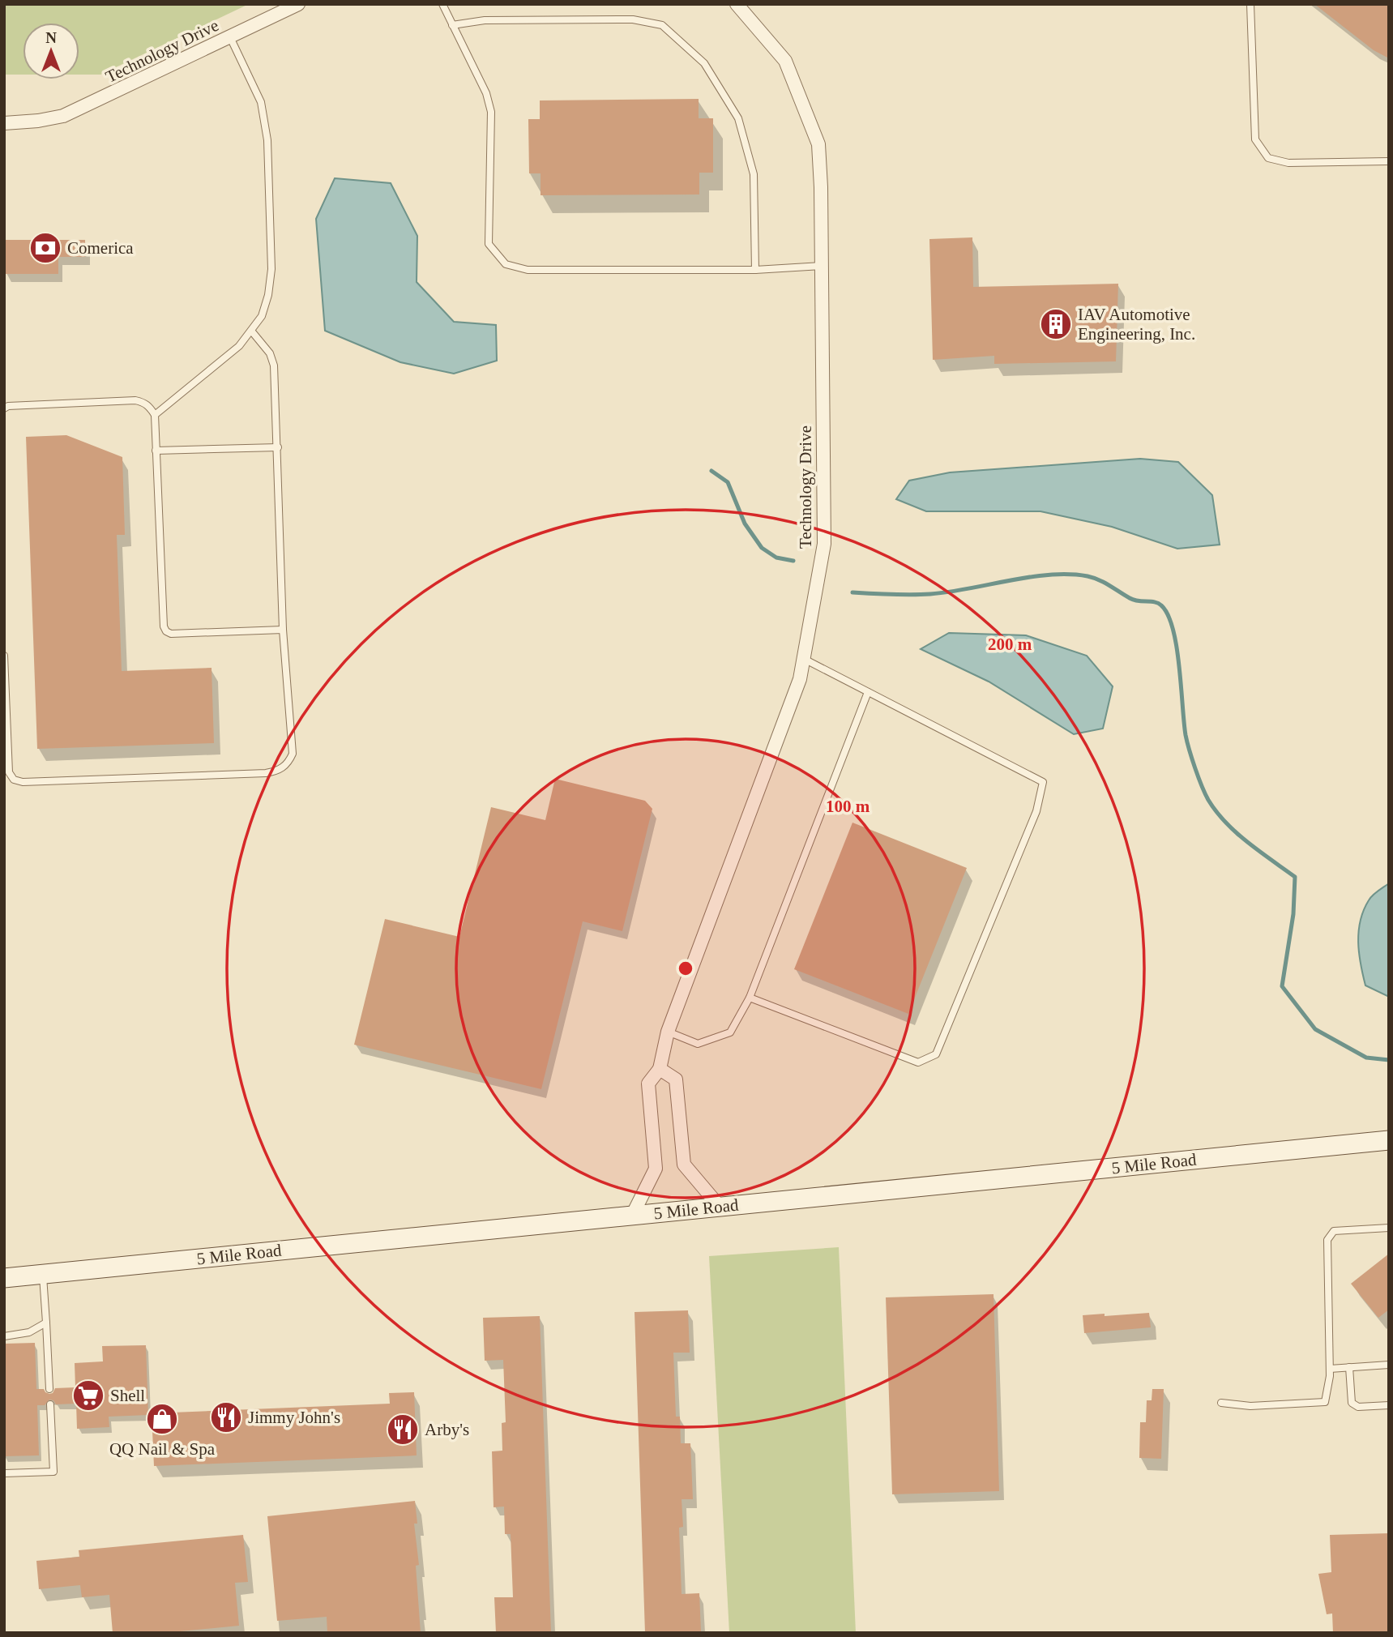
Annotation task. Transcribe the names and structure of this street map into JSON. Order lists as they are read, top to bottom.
{
  "streets": {
    "street": ["Technology Drive", "5 Mile Road"]
  },
  "crossings": [
    ["Technology Drive", "5 Mile Road"]
  ],
  "places": {
    "bank": ["Comerica"],
    "building": ["IAV Automotive Engineering, Inc."],
    "supermarket": ["Shell"],
    "restaurant": ["Jimmy John's", "Arby's"],
    "shop": ["QQ Nail & Spa"]
  },
  "north": "top",
  "rings": ["200 m", "100 m"]
}
